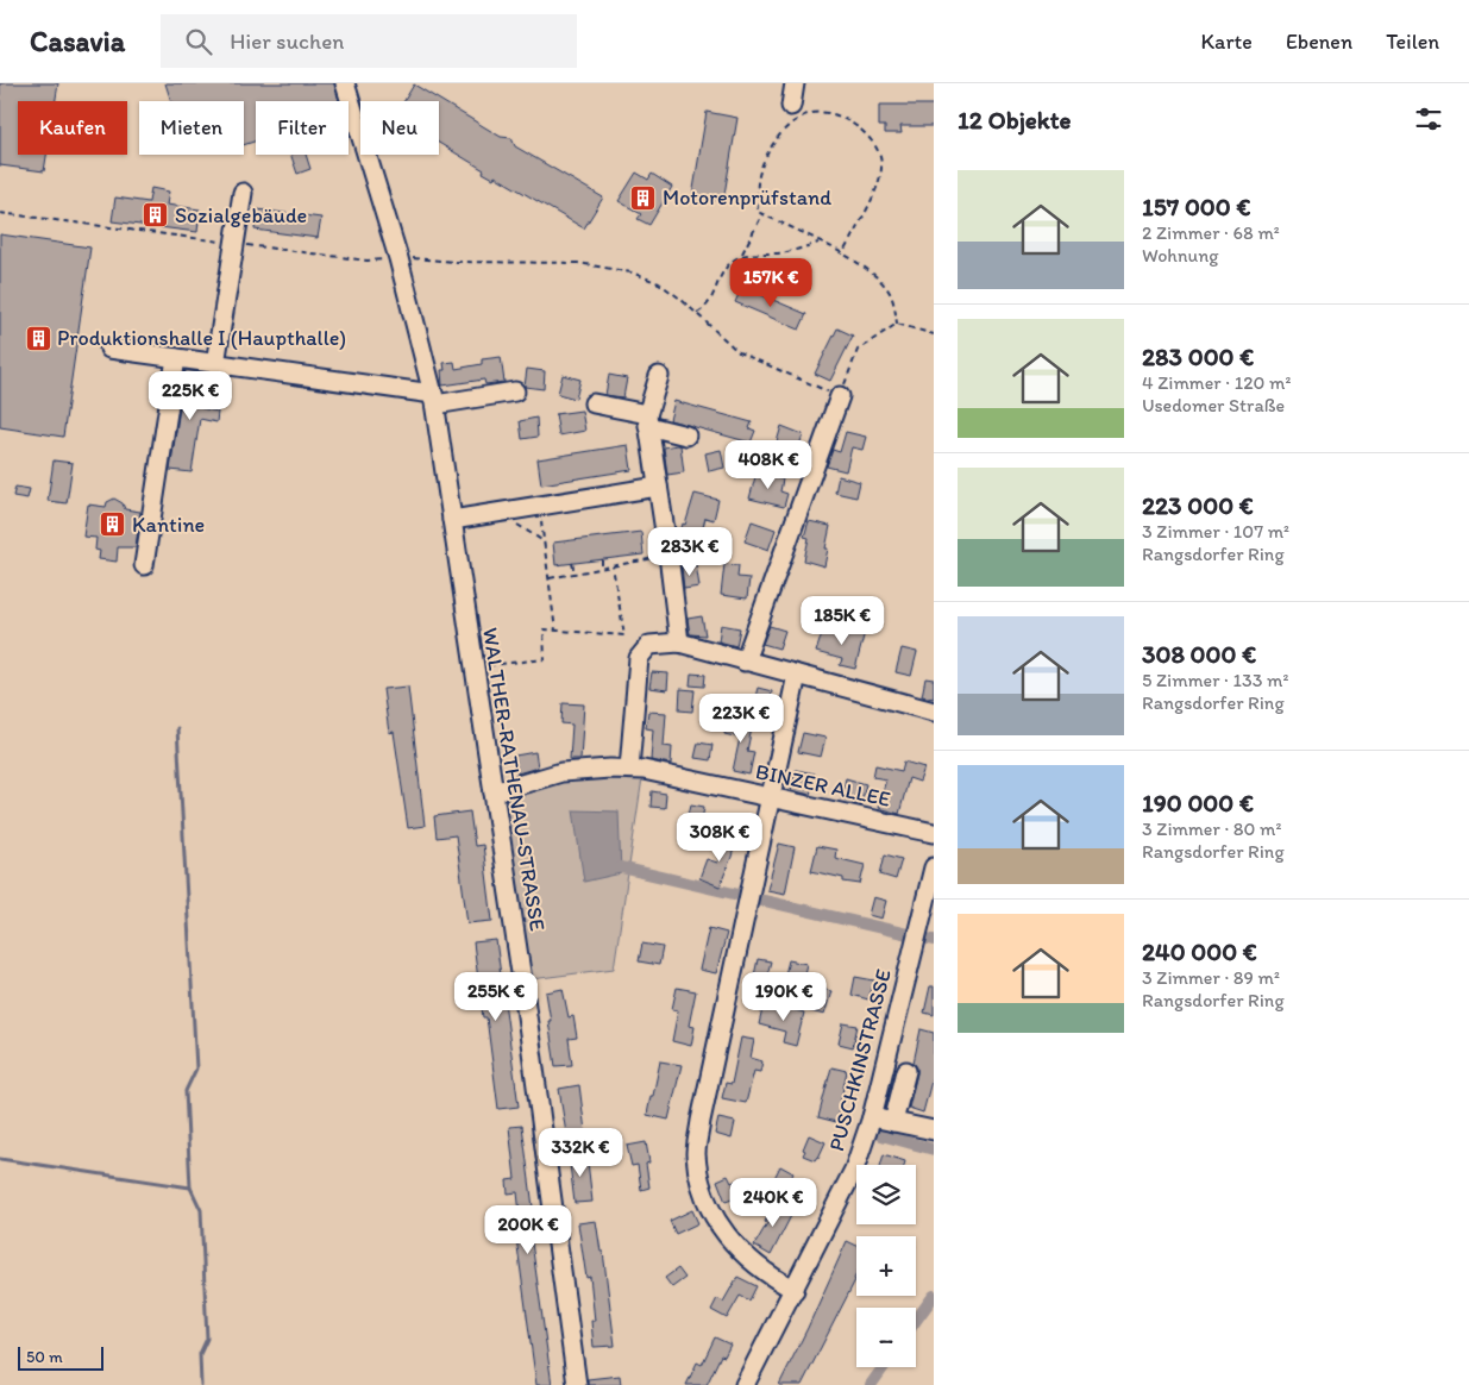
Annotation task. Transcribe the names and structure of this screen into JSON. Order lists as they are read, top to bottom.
{
  "streets": {
    "street": ["WALTHER-RATHENAU-STRASSE", "BINZER ALLEE", "PUSCHKINSTRASSE"]
  },
  "crossings": [
    ["WALTHER-RATHENAU-STRASSE", "BINZER ALLEE"]
  ],
  "places": {
    "building": [
      "Motorenprüfstand",
      "Sozialgebäude",
      "Produktionshalle I (Haupthalle)",
      "Kantine"
    ]
  },
  "scale_bar": "50 m",
  "page": {
    "header": "Casavia",
    "search": "Hier suchen",
    "nav": ["Karte", "Ebenen", "Teilen"],
    "heading": "12 Objekte",
    "chip": [
      "Kaufen",
      "Mieten",
      "Filter",
      "Neu"
    ],
    "list": [
      {
        "name": "157 000 €",
        "note": "2 Zimmer · 68 m² · Wohnung"
      },
      {
        "name": "283 000 €",
        "note": "4 Zimmer · 120 m² · Usedomer Straße"
      },
      {
        "name": "223 000 €",
        "note": "3 Zimmer · 107 m² · Rangsdorfer Ring"
      },
      {
        "name": "308 000 €",
        "note": "5 Zimmer · 133 m² · Rangsdorfer Ring"
      },
      {
        "name": "190 000 €",
        "note": "3 Zimmer · 80 m² · Rangsdorfer Ring"
      },
      {
        "name": "240 000 €",
        "note": "3 Zimmer · 89 m² · Rangsdorfer Ring"
      }
    ],
    "price": [
      "157K €",
      "225K €",
      "408K €",
      "283K €",
      "185K €",
      "223K €",
      "308K €",
      "255K €",
      "190K €",
      "332K €",
      "240K €",
      "200K €"
    ],
    "map_buttons": ["+", "−"],
    "scale": "50 m"
  }
}
